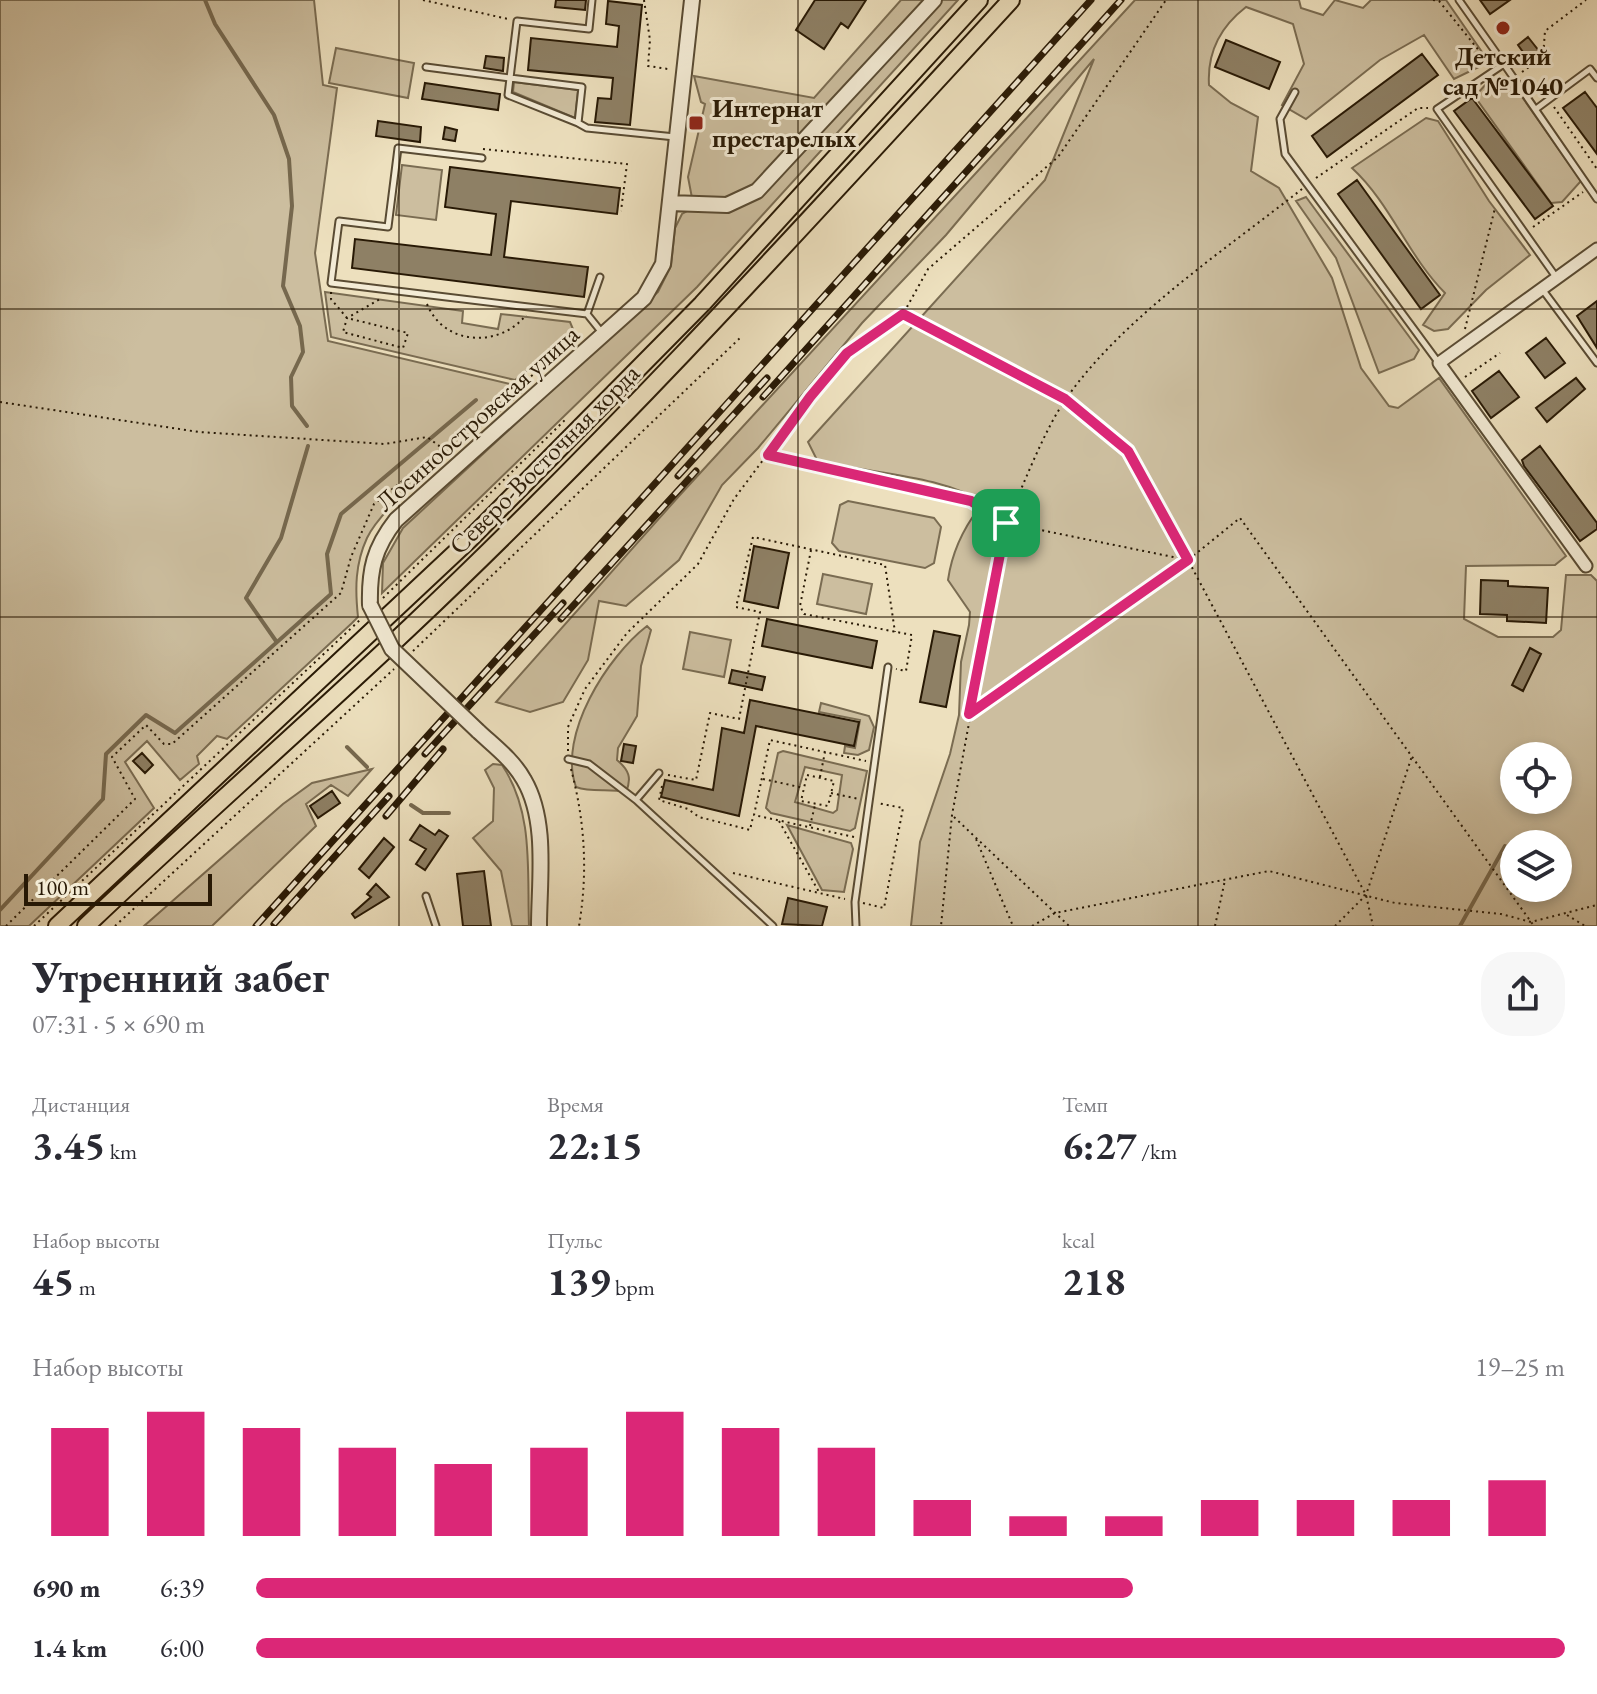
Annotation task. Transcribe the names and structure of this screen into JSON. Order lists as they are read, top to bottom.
{
  "streets": {
    "main road": ["Северо-Восточная хорда"],
    "street": ["Лосиноостровская улица"]
  },
  "places": {
    "other": ["Детский сад №1040"],
    "transit": ["Интернат престарелых"]
  },
  "scale_bar": "100 m",
  "page": {
    "scale": "100 m",
    "heading": ["Утренний забег", "07:31 · 5 × 690 m"],
    "stats": [
      ["Дистанция", "3.45 km"],
      ["Время", "22:15"],
      ["Темп", "6:27 /km"],
      ["Набор высоты", "45 m"],
      ["Пульс", "139 bpm"],
      ["kcal", "218"]
    ],
    "chart": ["Набор высоты", "19–25 m"],
    "list": [
      {
        "name": "690 m",
        "note": "6:39"
      },
      {
        "name": "1.4 km",
        "note": "6:00"
      }
    ]
  }
}
